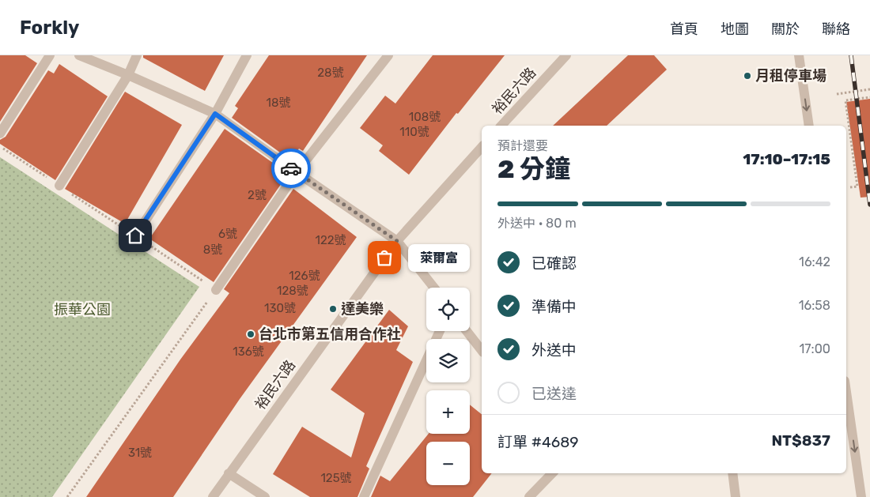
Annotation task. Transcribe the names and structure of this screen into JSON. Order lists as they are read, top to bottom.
{
  "streets": {
    "street": ["裕民六路"]
  },
  "parks": ["振華公園"],
  "places": [
    "月租停車場",
    "萊爾富",
    "達美樂",
    "台北市第五信用合作社"
  ],
  "house_numbers": [
    "28號",
    "18號",
    "108號",
    "110號",
    "2號",
    "6號",
    "122號",
    "8號",
    "126號",
    "128號",
    "130號",
    "136號",
    "31號",
    "125號"
  ],
  "page": {
    "header": "Forkly",
    "nav": [
      "首頁",
      "地圖",
      "關於",
      "聯絡"
    ],
    "heading": ["2 分鐘", "預計還要", "17:10–17:15"],
    "panel": ["訂單 #4689", "NT$837"],
    "bar": "外送中 · 80 m",
    "list": [
      ["已確認", "16:42"],
      ["準備中", "16:58"],
      ["外送中", "17:00"],
      "已送達"
    ],
    "bubble": "萊爾富",
    "map_buttons": ["+", "−"]
  }
}
